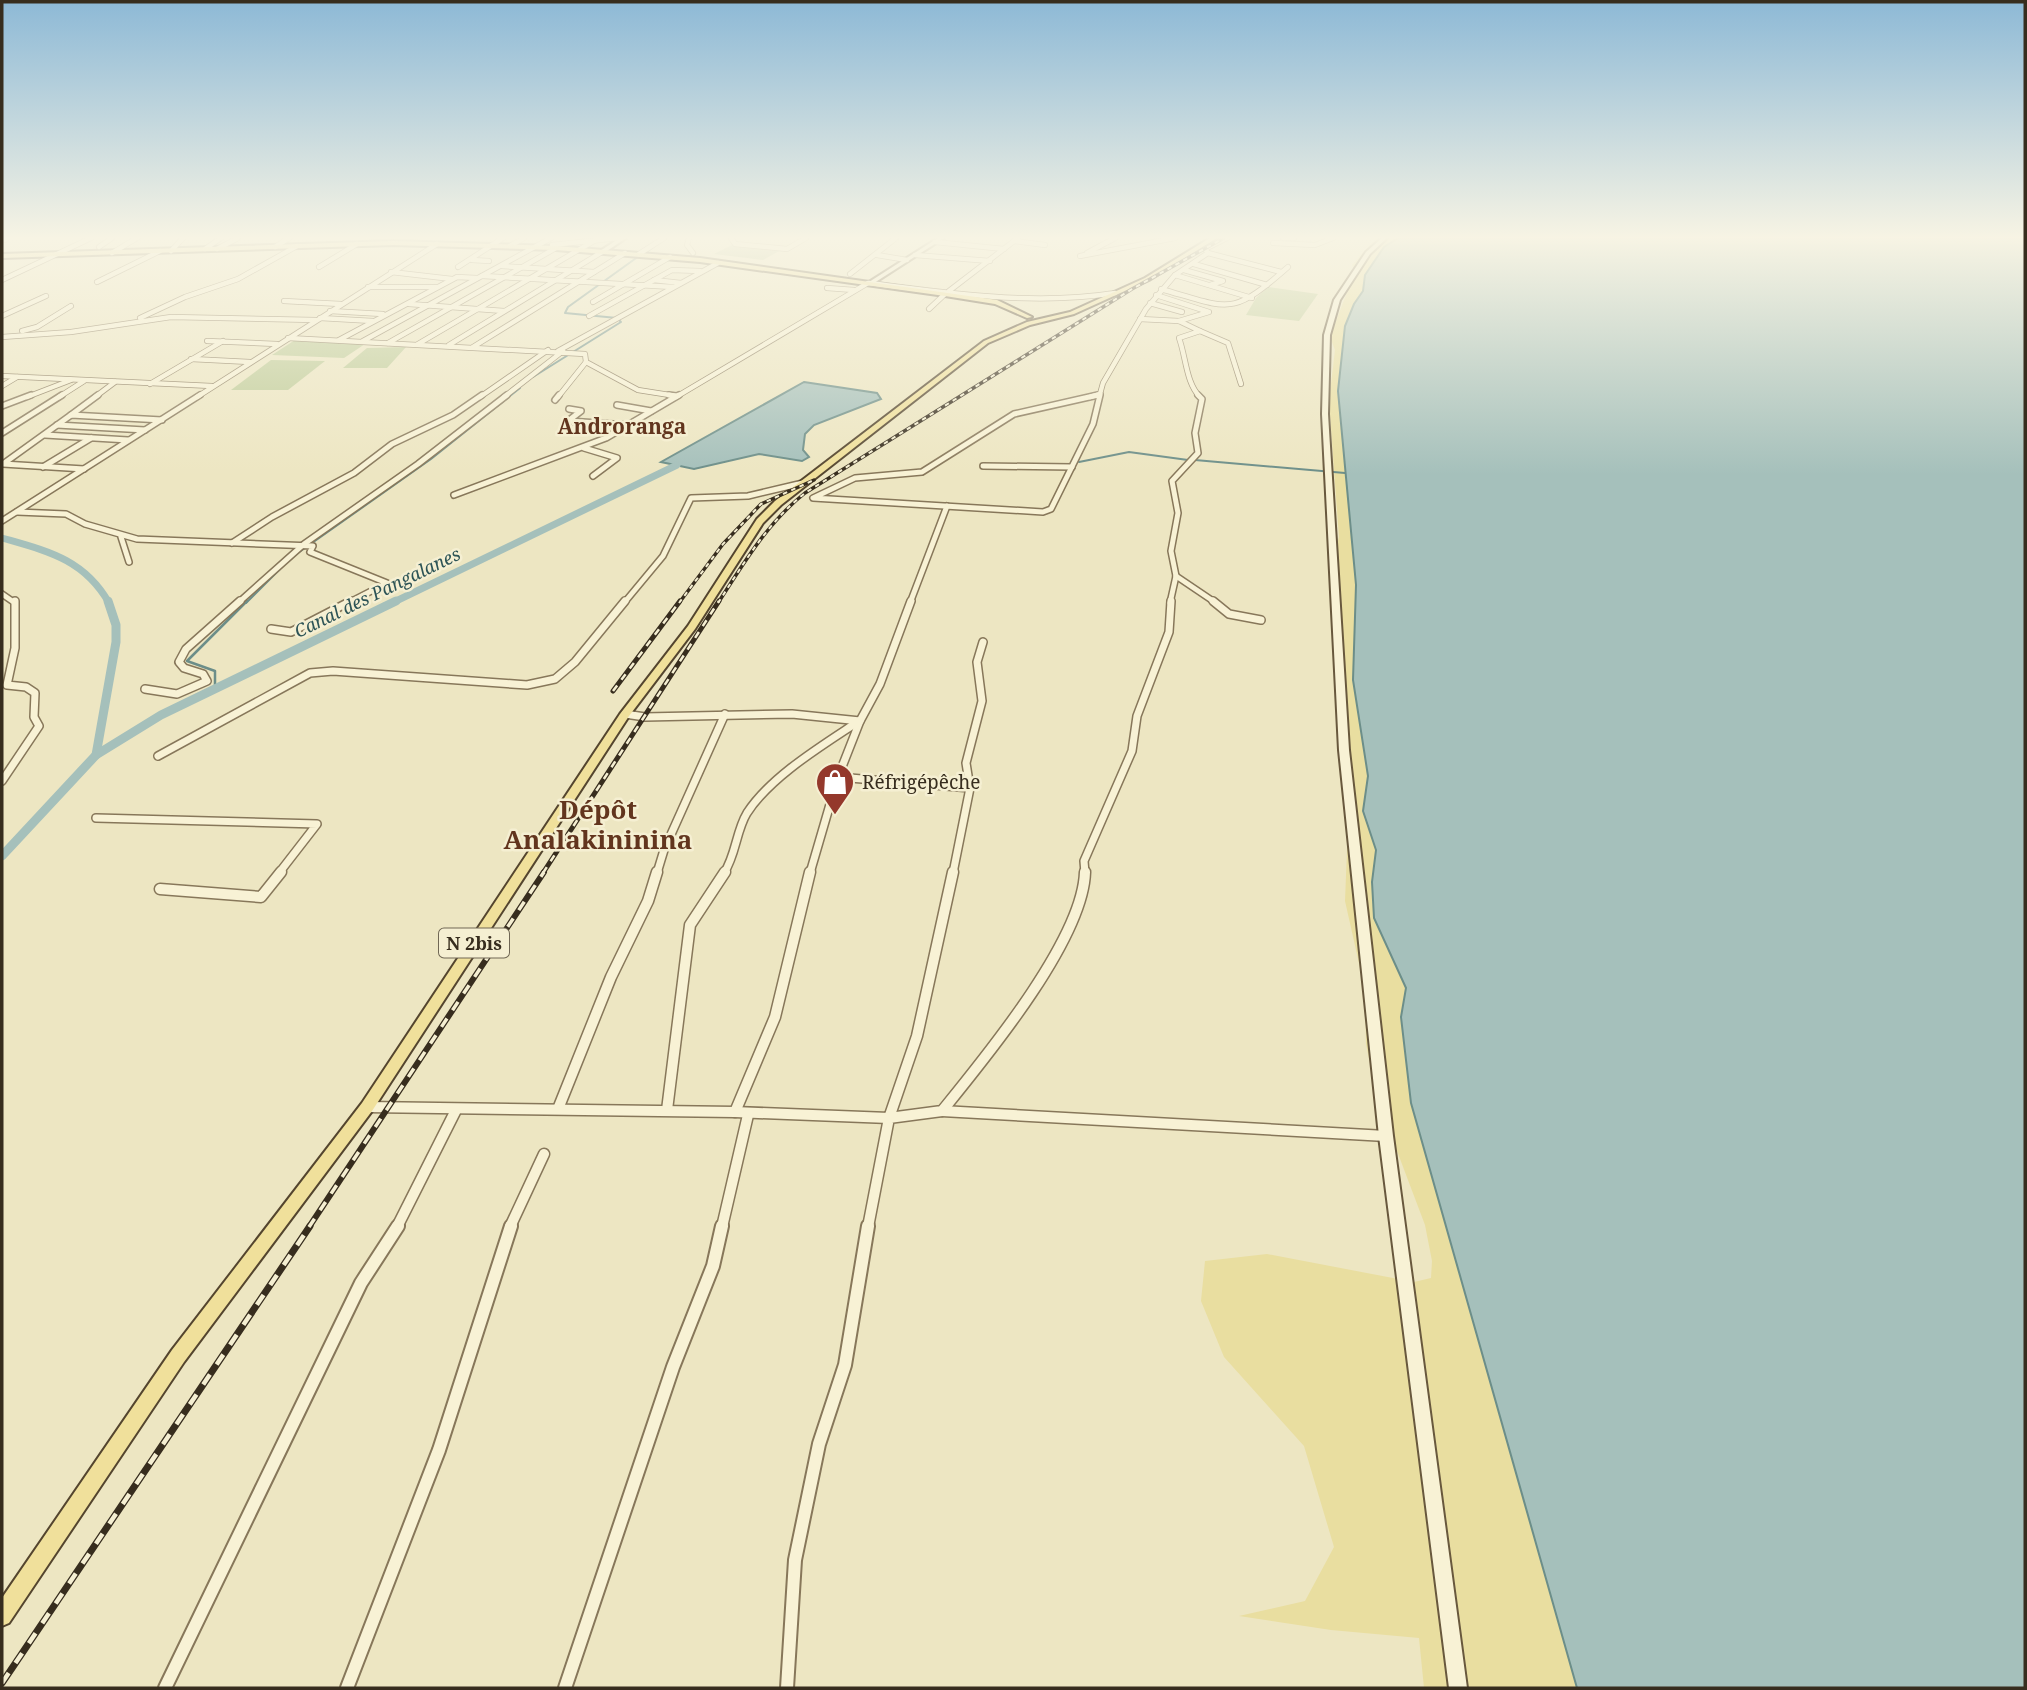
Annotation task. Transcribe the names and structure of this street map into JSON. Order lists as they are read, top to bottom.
{
  "streets": {
    "main road": ["N 2bis"]
  },
  "districts": ["Androranga", "Dépôt Analakininina"],
  "water": ["Canal des Pangalanes"],
  "places": {
    "shop": ["Réfrigépêche"]
  }
}
